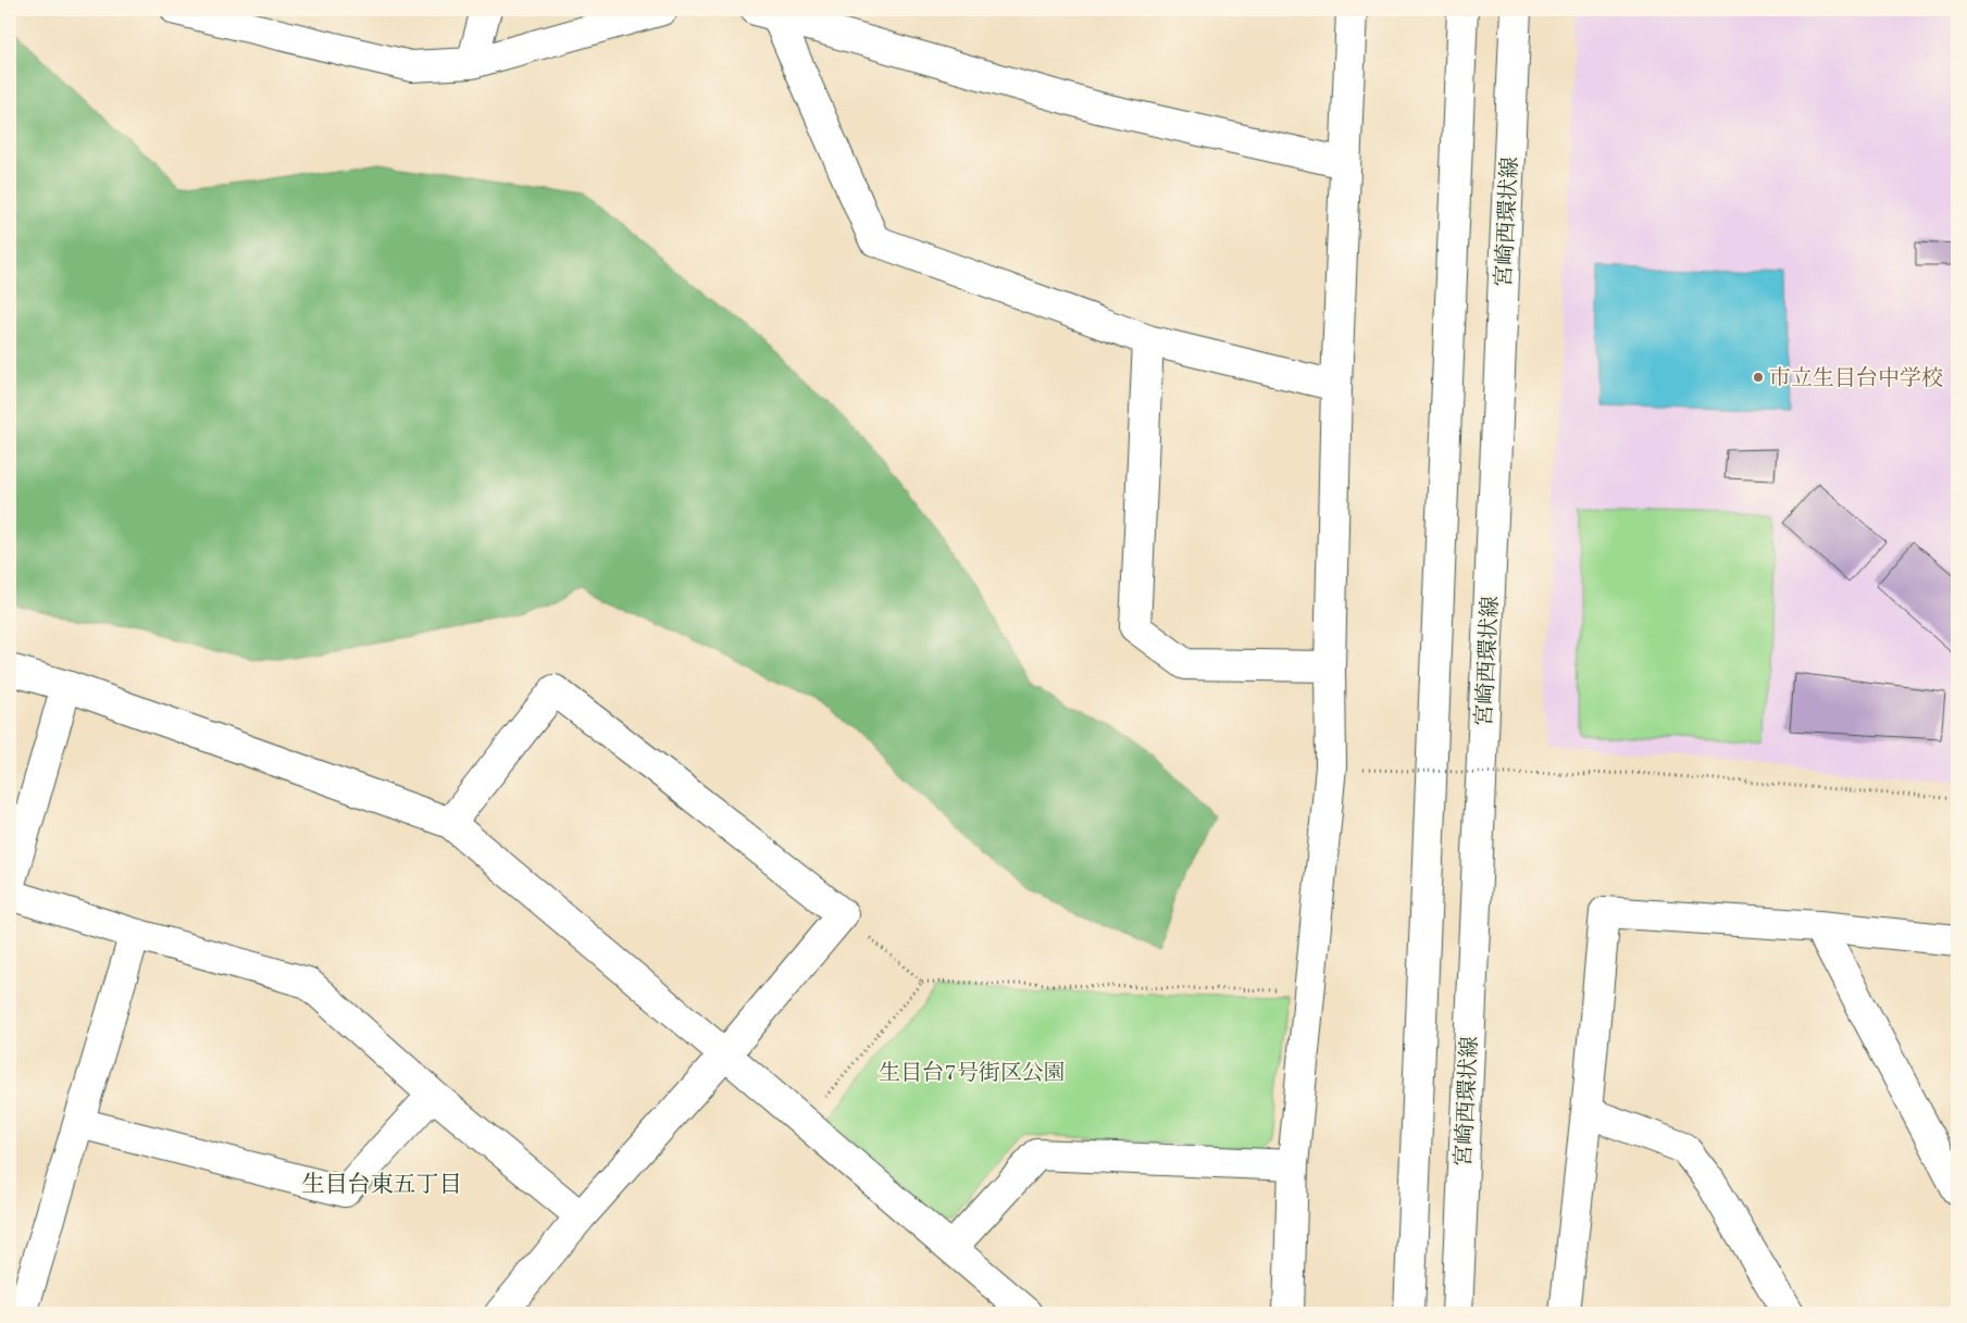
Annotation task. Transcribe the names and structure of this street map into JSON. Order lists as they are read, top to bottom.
{
  "streets": {
    "street": ["宮崎西環状線"]
  },
  "districts": ["生目台東五丁目"],
  "parks": ["生目台7号街区公園"],
  "places": ["市立生目台中学校"]
}
